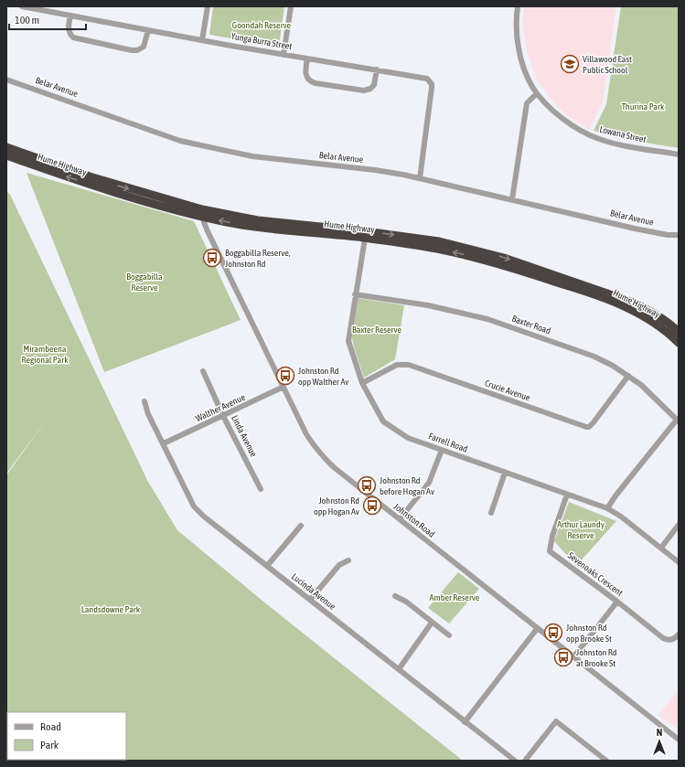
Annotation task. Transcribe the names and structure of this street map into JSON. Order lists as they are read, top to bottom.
{
  "streets": {
    "highway": ["Hume Highway"],
    "street": [
      "Yunga Burra Street",
      "Belar Avenue",
      "Lowana Street",
      "Baxter Road",
      "Crucie Avenue",
      "Walther Avenue",
      "Linda Avenue",
      "Farrell Road",
      "Johnston Road",
      "Sevenoaks Crescent",
      "Lucinda Avenue"
    ]
  },
  "crossings": [
    ["Yunga Burra Street", "Belar Avenue"],
    ["Hume Highway", "Farrell Road"],
    ["Hume Highway", "Johnston Road"],
    ["Baxter Road", "Crucie Avenue"],
    ["Baxter Road", "Farrell Road"],
    ["Crucie Avenue", "Farrell Road"],
    ["Walther Avenue", "Linda Avenue"],
    ["Walther Avenue", "Johnston Road"],
    ["Walther Avenue", "Lucinda Avenue"],
    ["Farrell Road", "Sevenoaks Crescent"]
  ],
  "parks": [
    "Goondah Reserve",
    "Thurina Park",
    "Boggabilla Reserve",
    "Baxter Reserve",
    "Mirambeena Regional Park",
    "Arthur Laundy Reserve",
    "Amber Reserve",
    "Landsdowne Park"
  ],
  "places": {
    "school or university": ["Villawood East Public School"],
    "bus stop": [
      "Boggabilla Reserve, Johnston Rd",
      "Johnston Rd opp Walther Av",
      "Johnston Rd before Hogan Av",
      "Johnston Rd opp Hogan Av",
      "Johnston Rd opp Brooke St",
      "Johnston Rd at Brooke St"
    ]
  },
  "legend": ["Road", "Park"],
  "scale_bar": "100 m",
  "north": "top"
}
